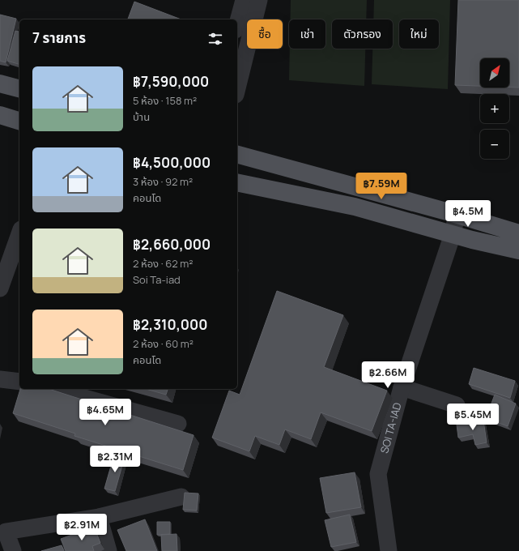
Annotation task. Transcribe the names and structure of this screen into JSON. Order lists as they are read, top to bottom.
{
  "streets": {
    "street": ["SOI TA-IAD"]
  },
  "north": "top right",
  "page": {
    "chip": [
      "ซื้อ",
      "เช่า",
      "ตัวกรอง",
      "ใหม่"
    ],
    "heading": "7 รายการ",
    "map_buttons": ["+", "−"],
    "list": [
      {
        "name": "฿7,590,000",
        "note": "5 ห้อง · 158 m² · บ้าน"
      },
      {
        "name": "฿4,500,000",
        "note": "3 ห้อง · 92 m² · คอนโด"
      },
      {
        "name": "฿2,660,000",
        "note": "2 ห้อง · 62 m² · Soi Ta-iad"
      },
      {
        "name": "฿2,310,000",
        "note": "2 ห้อง · 60 m² · คอนโด"
      }
    ],
    "price": [
      "฿7.59M",
      "฿4.5M",
      "฿2.66M",
      "฿4.65M",
      "฿5.45M",
      "฿2.31M",
      "฿2.91M"
    ]
  }
}
